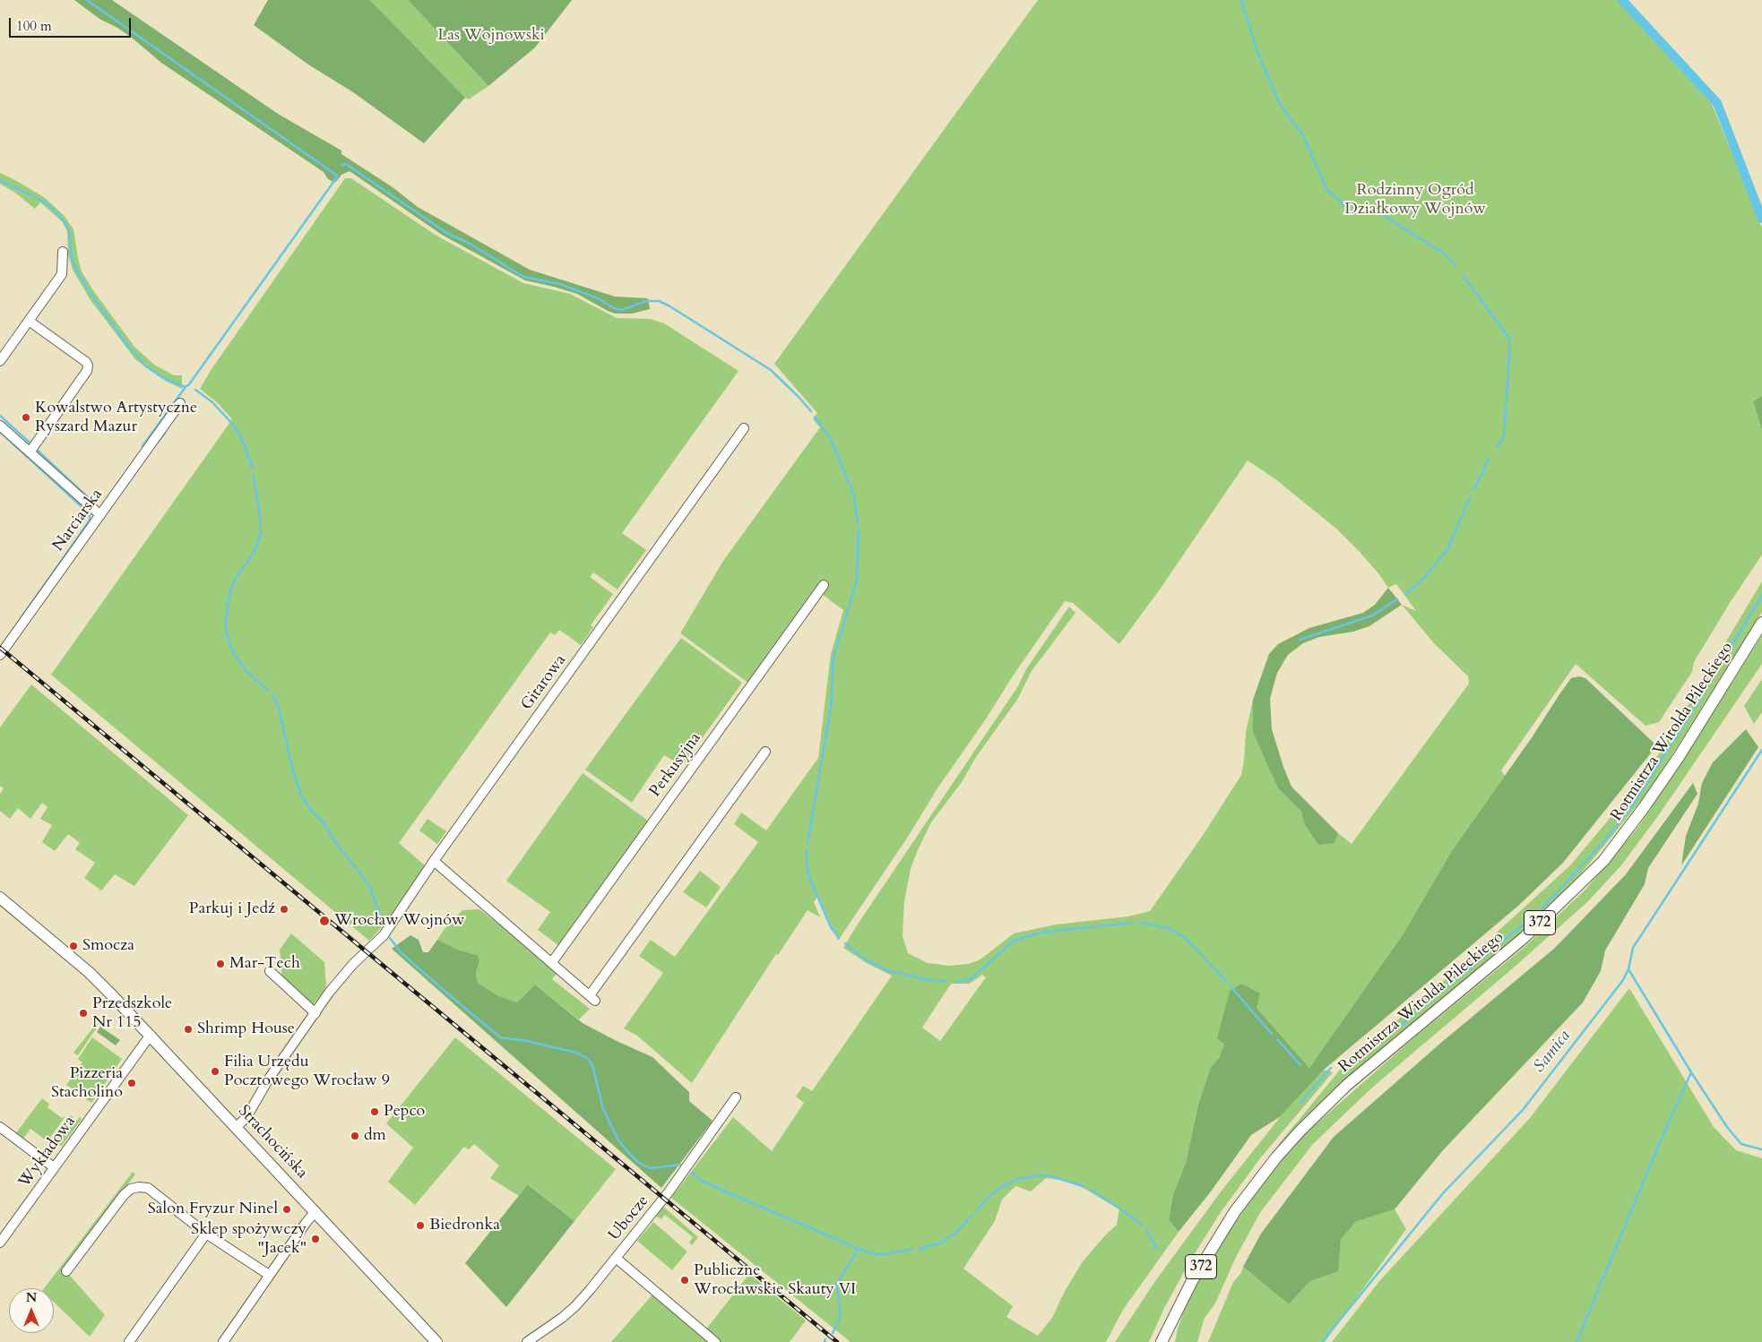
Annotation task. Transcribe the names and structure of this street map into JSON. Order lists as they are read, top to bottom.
{
  "streets": {
    "main road": ["Rotmistrza Witolda Pileckiego", "372", "Strachocińska"],
    "street": [
      "Narciarska",
      "Gitarowa",
      "Perkusyjna",
      "Wykładowa",
      "Ubocze"
    ]
  },
  "crossings": [
    ["Gitarowa", "Strachocińska"],
    ["Strachocińska", "Wykładowa"]
  ],
  "water": ["Samica"],
  "parks": ["Las Wojnowski", "Rodzinny Ogród Działkowy Wojnów"],
  "places": [
    "Kowalstwo Artystyczne Ryszard Mazur",
    "Parkuj i Jedź",
    "Wrocław Wojnów",
    "Smocza",
    "Mar-Tech",
    "Przedszkole Nr 115",
    "Shrimp House",
    "Filia Urzędu Pocztowego Wrocław 9",
    "Pizzeria Stacholino",
    "Pepco",
    "dm",
    "Salon Fryzur Ninel",
    "Biedronka",
    "Sklep spożywczy \"Jacek\"",
    "Publiczne Wrocławskie Skauty VI"
  ],
  "scale_bar": "100 m",
  "north": "top"
}
